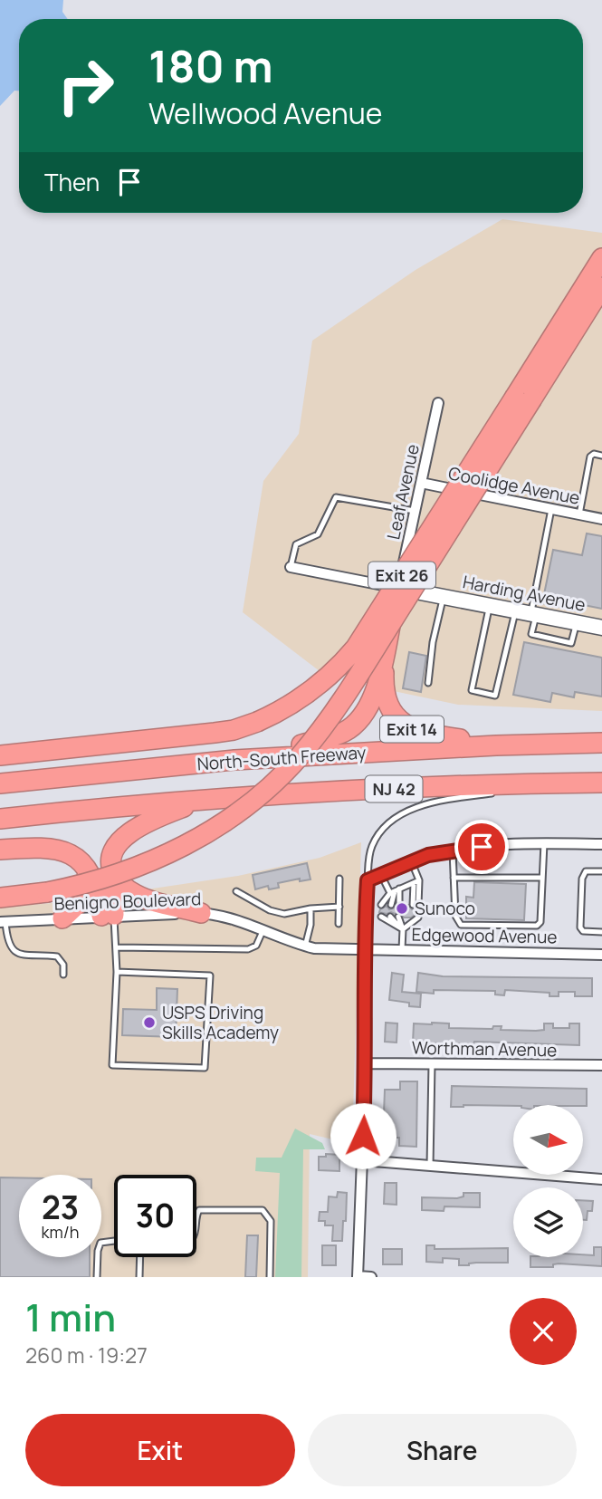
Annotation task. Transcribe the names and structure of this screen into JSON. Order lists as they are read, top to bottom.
{
  "streets": {
    "highway": [
      "Exit 26",
      "Exit 14",
      "North-South Freeway",
      "NJ 42"
    ],
    "main road": ["Harding Avenue"],
    "street": [
      "Coolidge Avenue",
      "Leaf Avenue",
      "Benigno Boulevard",
      "Edgewood Avenue",
      "Worthman Avenue"
    ]
  },
  "crossings": [
    ["Coolidge Avenue", "Leaf Avenue"],
    ["Leaf Avenue", "Harding Avenue"],
    ["Exit 14", "North-South Freeway"],
    ["Benigno Boulevard", "Edgewood Avenue"]
  ],
  "places": ["Sunoco", "USPS Driving Skills Academy"],
  "north": "right",
  "page": {
    "turn": ["180 m", "Wellwood Avenue"],
    "then": "Then",
    "speed": "23 km/h",
    "limit": "30",
    "heading": ["1 min", "260 m · 19:27"],
    "buttons": ["Exit", "Share"]
  }
}
